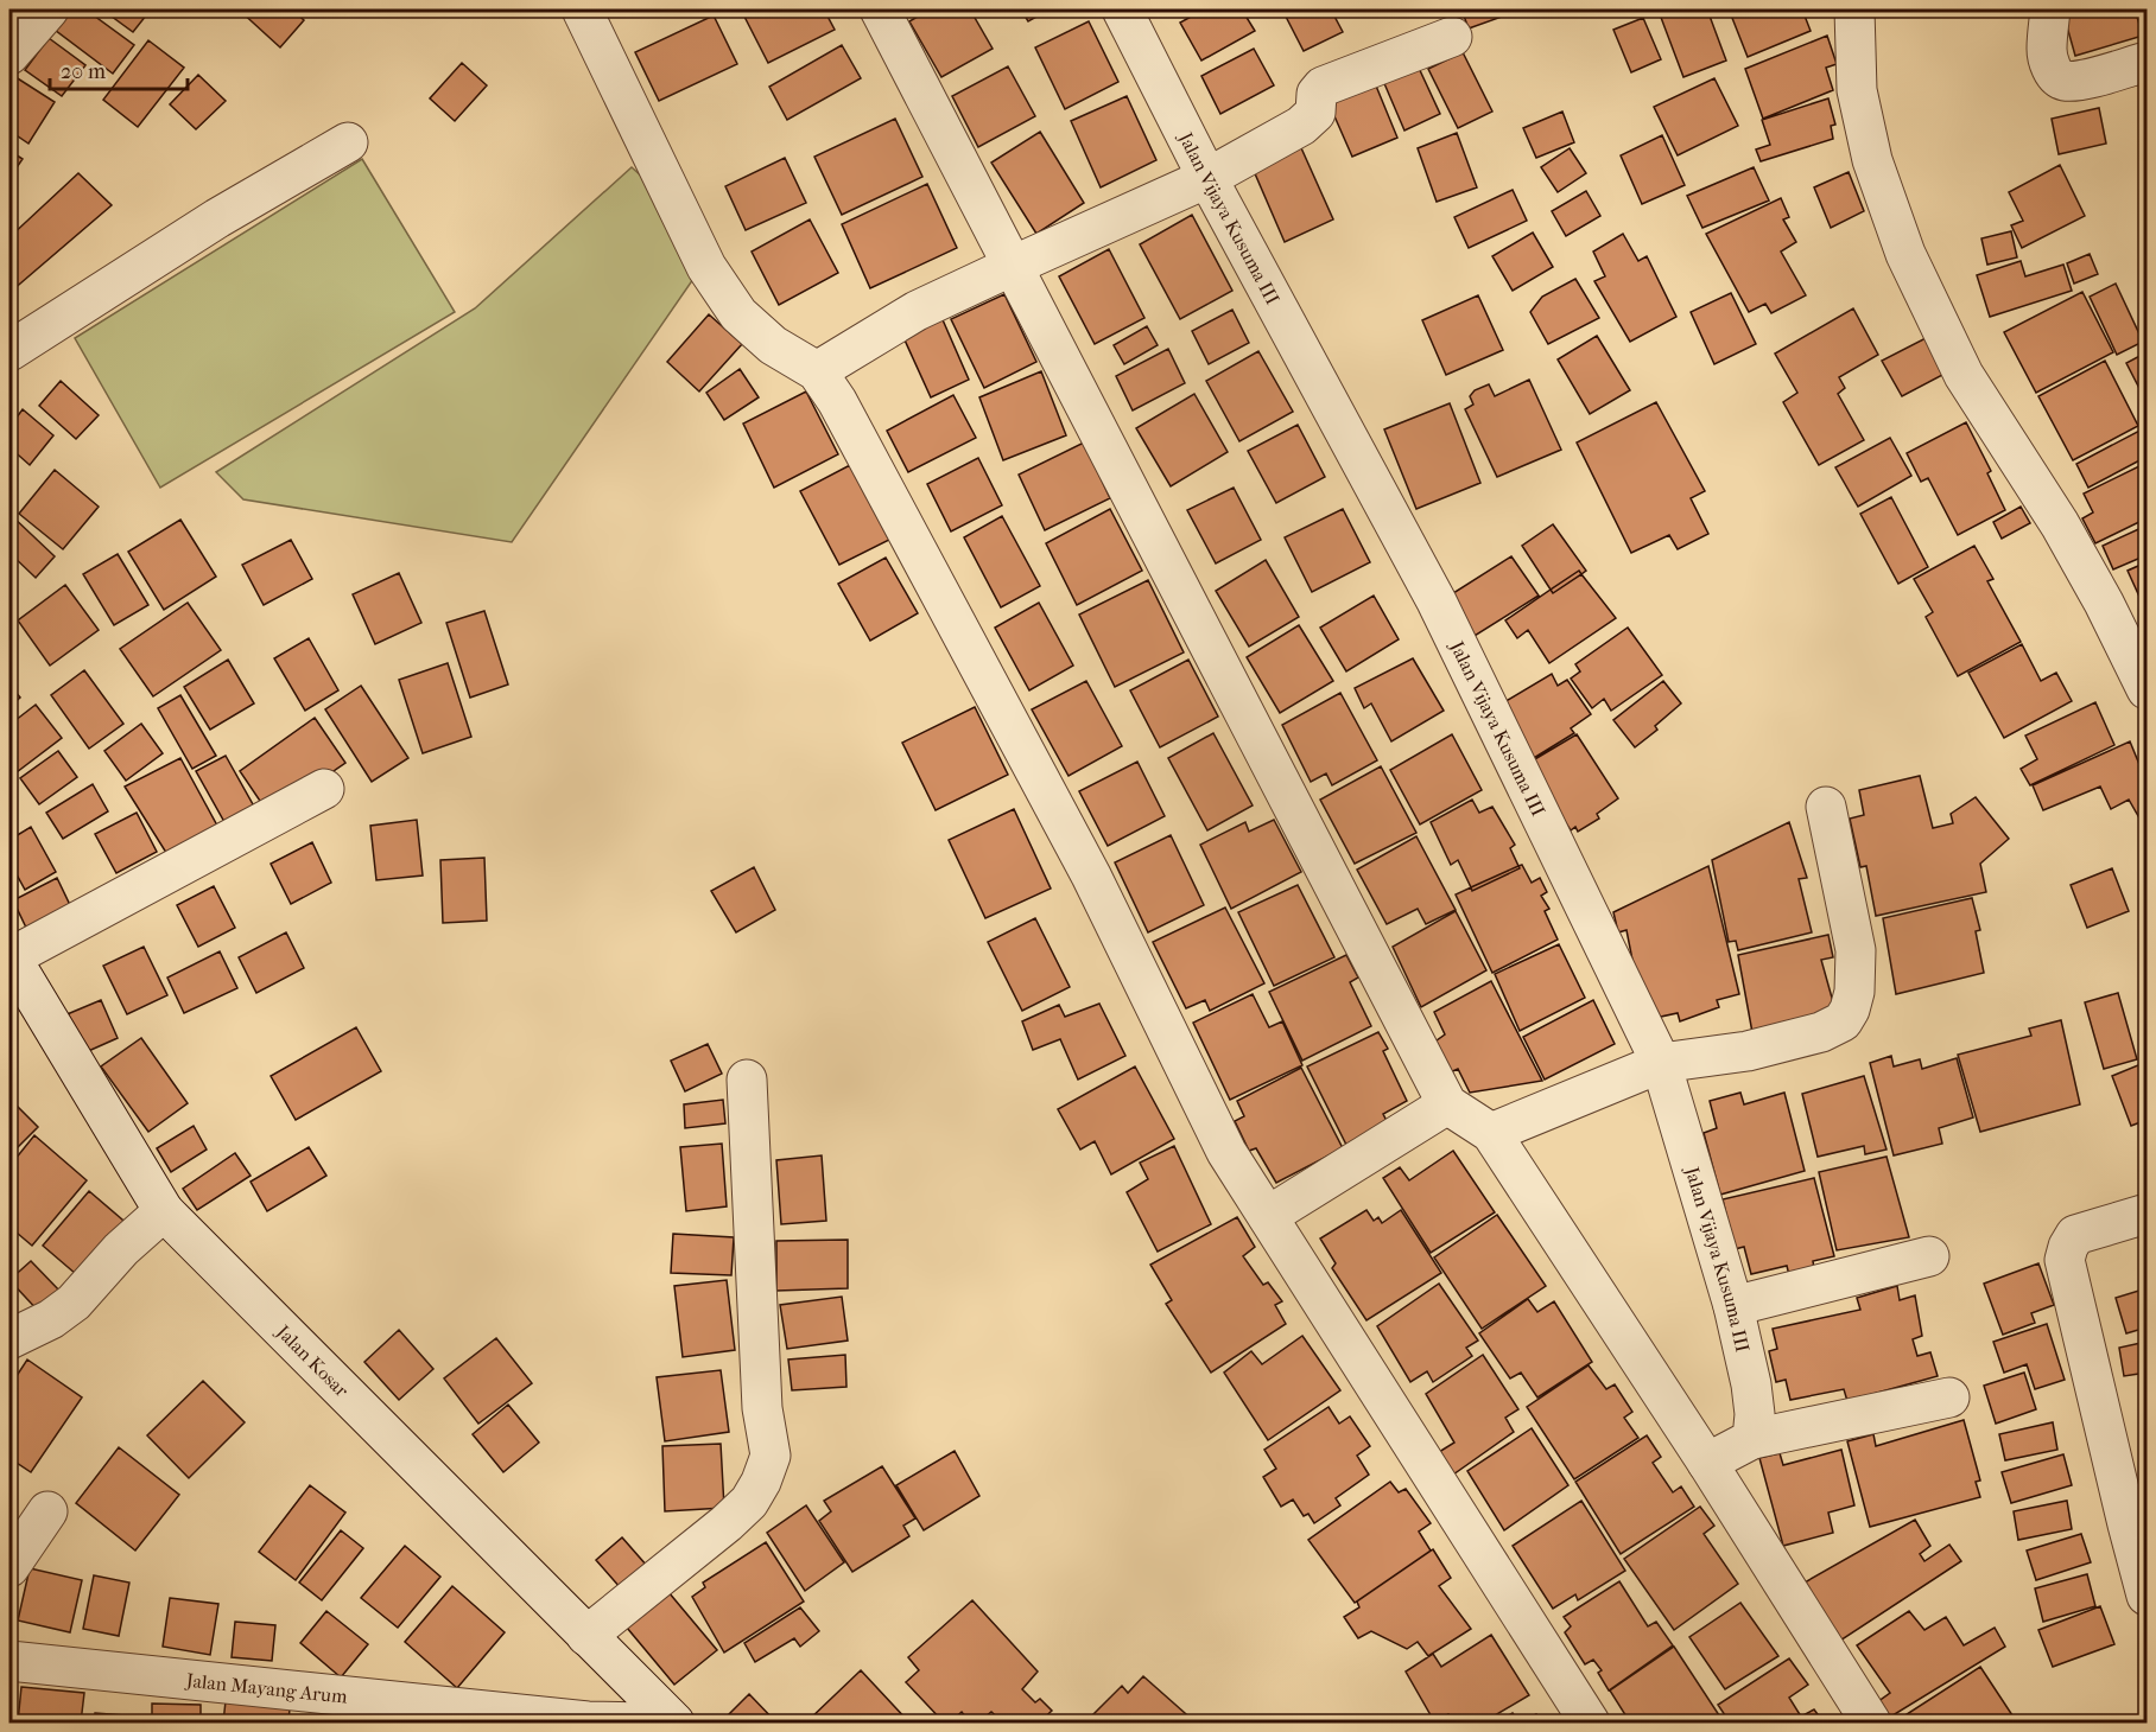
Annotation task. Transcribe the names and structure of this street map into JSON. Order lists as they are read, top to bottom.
{
  "streets": {
    "street": ["Jalan Vijaya Kusuma III", "Jalan Kosar", "Jalan Mayang Arum"]
  },
  "scale_bar": "20 m"
}
